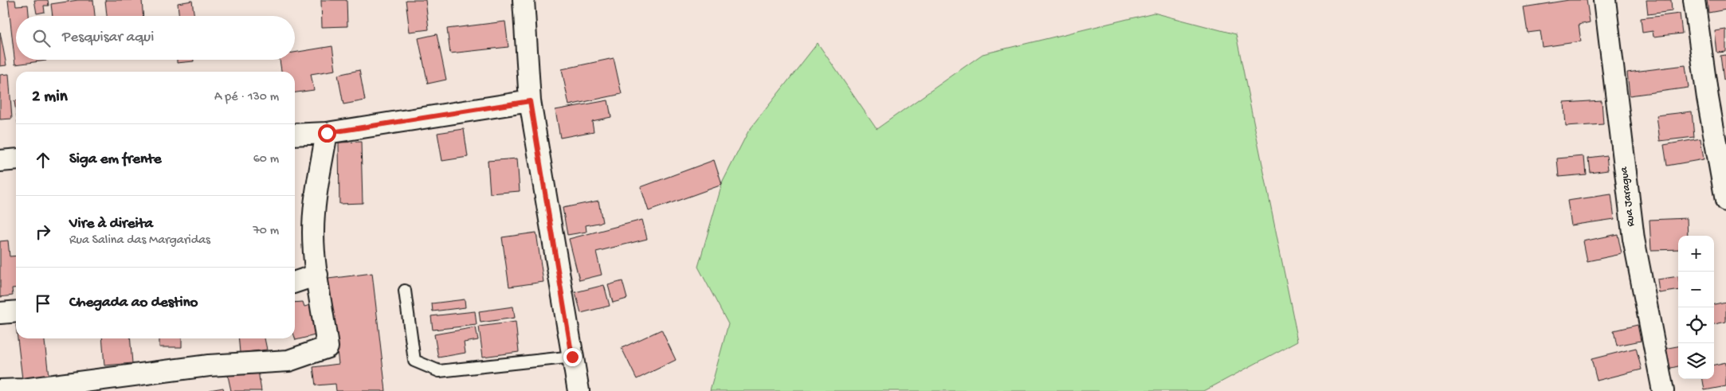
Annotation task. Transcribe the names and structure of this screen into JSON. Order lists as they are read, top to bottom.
{
  "streets": {
    "street": ["Rua Jaragua"]
  },
  "page": {
    "search": "Pesquisar aqui",
    "heading": ["2 min", "A pé · 130 m"],
    "list": [
      ["Siga em frente", "60 m"],
      ["Vire à direita", "Rua Salina das Margaridas", "70 m"],
      "Chegada ao destino"
    ],
    "map_buttons": ["+", "−"]
  }
}
